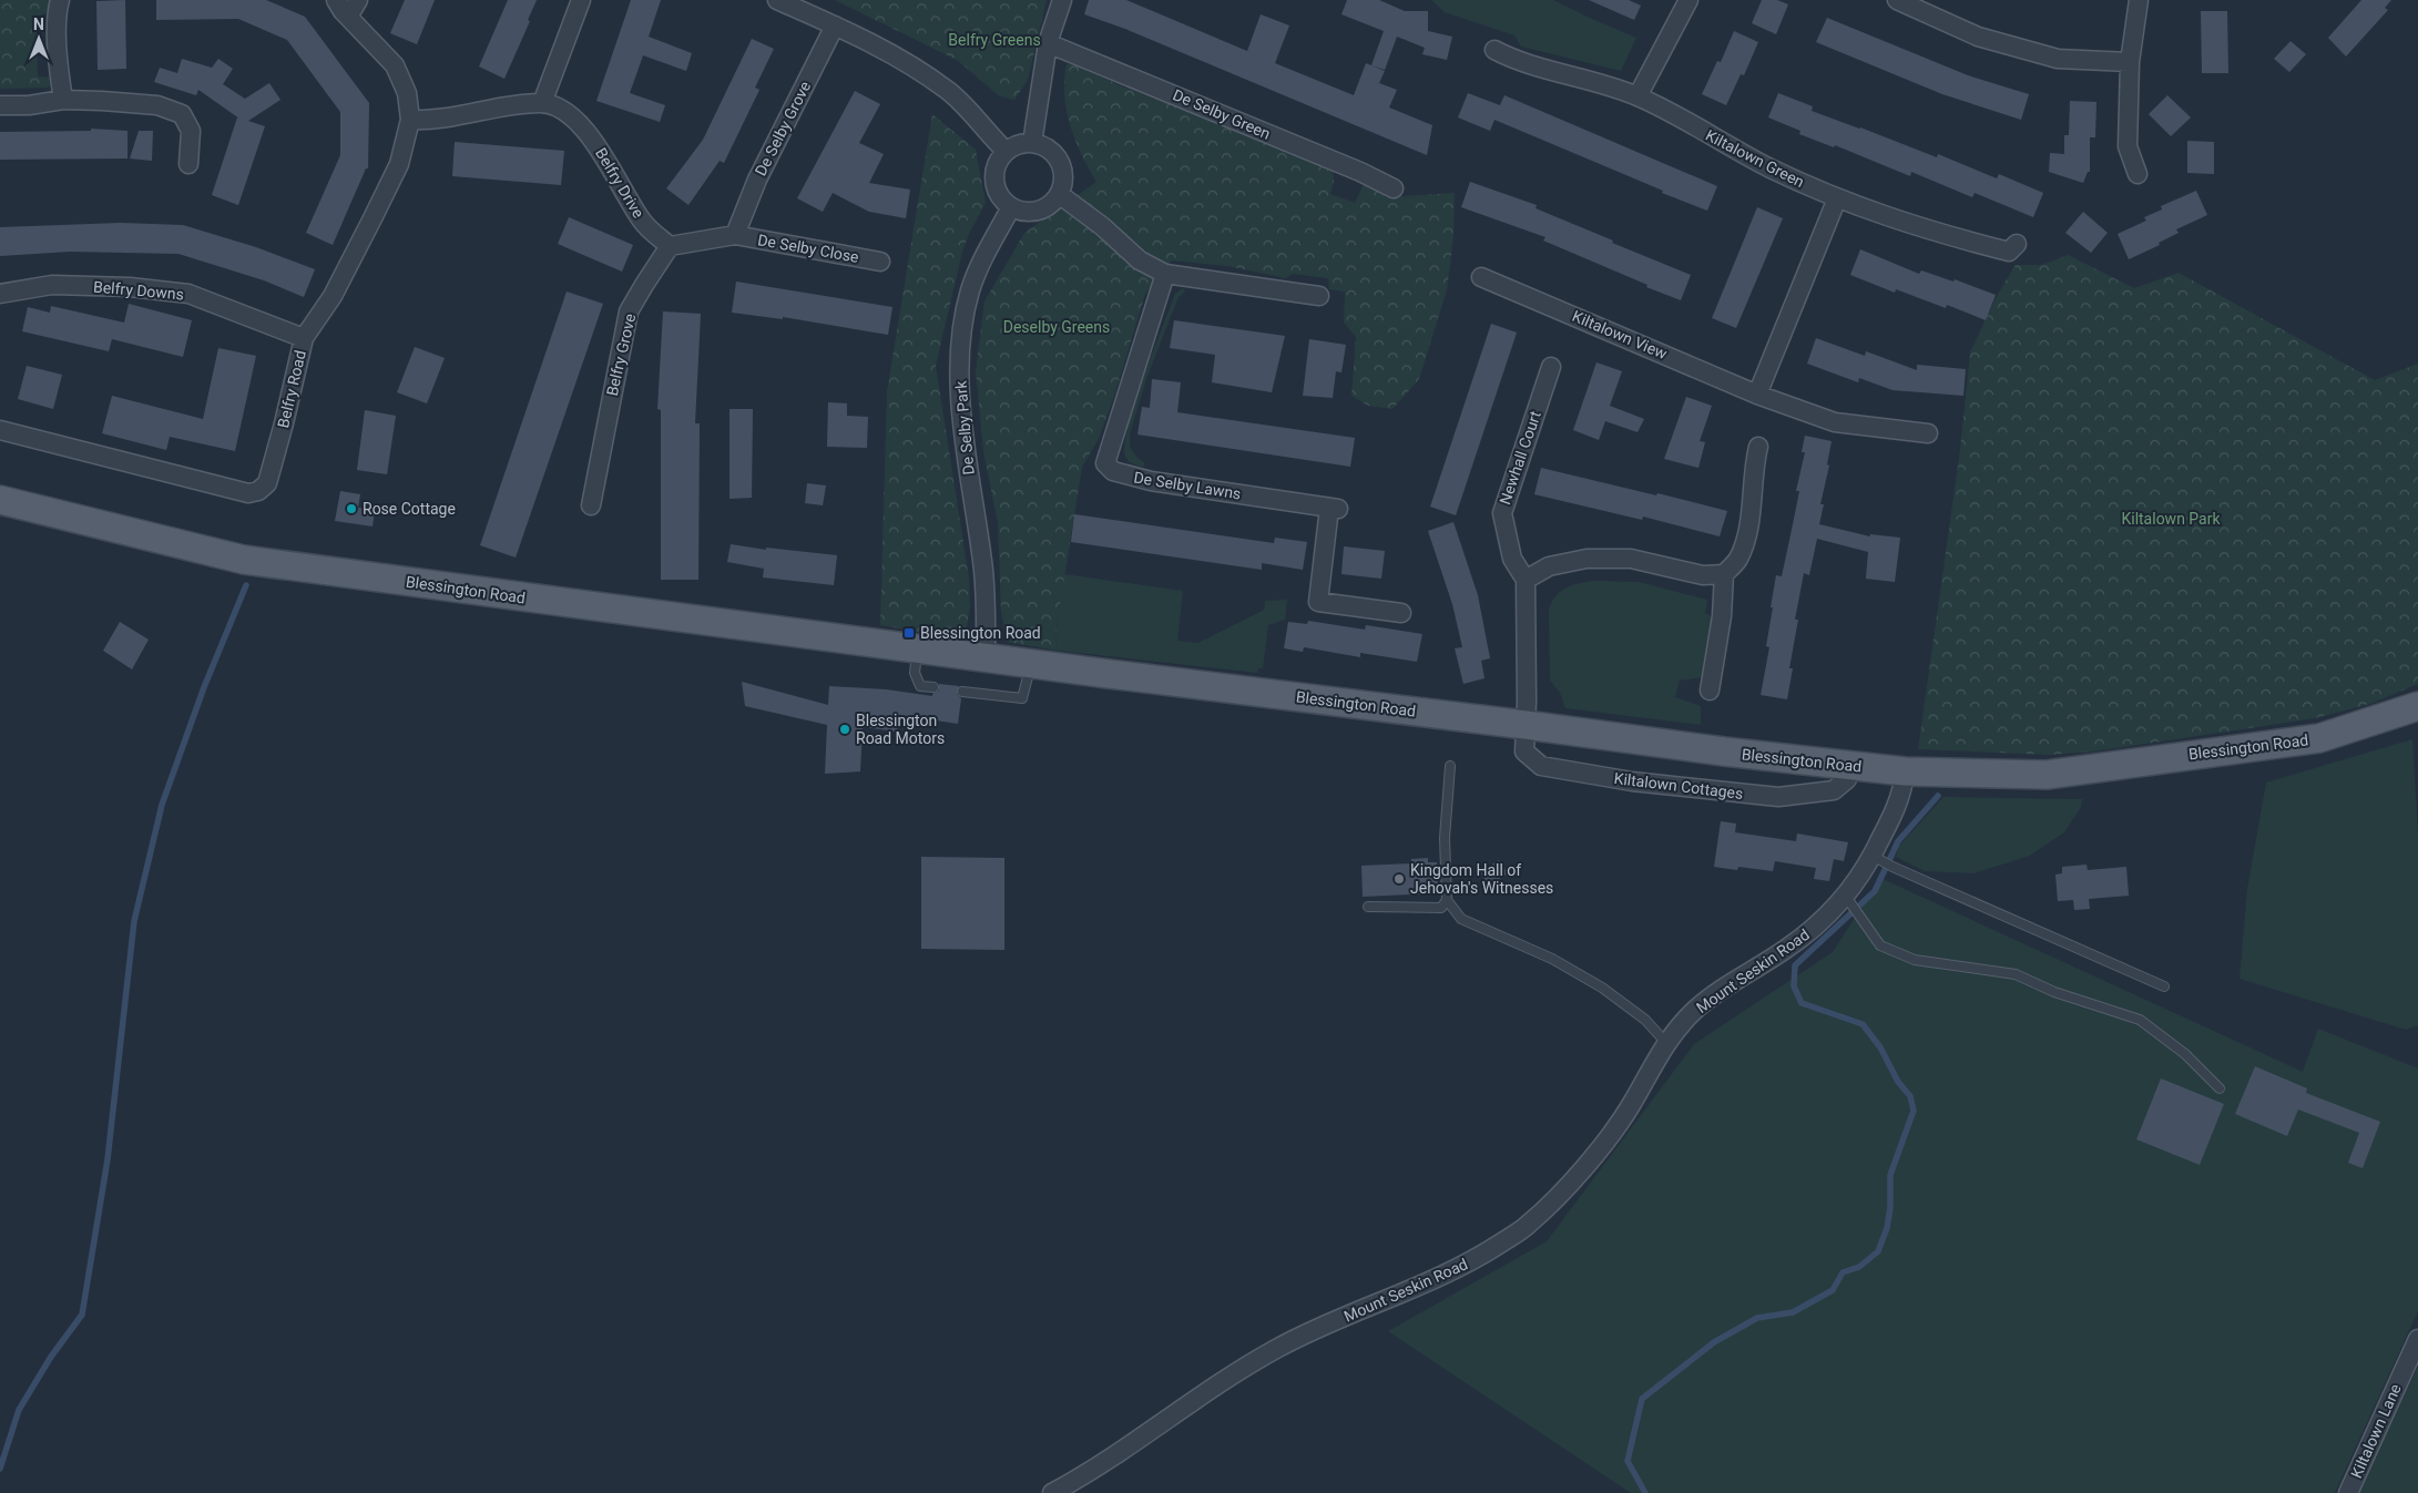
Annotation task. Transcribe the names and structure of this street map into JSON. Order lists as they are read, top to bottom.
{
  "streets": {
    "main road": ["Blessington Road"],
    "street": [
      "De Selby Green",
      "De Selby Grove",
      "Kiltalown Green",
      "Belfry Drive",
      "De Selby Close",
      "Belfry Downs",
      "Kiltalown View",
      "Belfry Grove",
      "Belfry Road",
      "De Selby Park",
      "Newhall Court",
      "De Selby Lawns",
      "Kiltalown Cottages",
      "Mount Seskin Road",
      "Kiltalown Lane"
    ]
  },
  "crossings": [
    ["De Selby Grove", "De Selby Close"],
    ["Belfry Drive", "Belfry Grove"],
    ["Belfry Downs", "Belfry Road"],
    ["De Selby Park", "Blessington Road"],
    ["Blessington Road", "Kiltalown Cottages"],
    ["Blessington Road", "Mount Seskin Road"]
  ],
  "parks": ["Belfry Greens", "Deselby Greens", "Kiltalown Park"],
  "places": {
    "other": ["Rose Cottage", "Blessington Road Motors", "Kingdom Hall of Jehovah's Witnesses"],
    "transit": ["Blessington Road"]
  },
  "north": "top"
}
